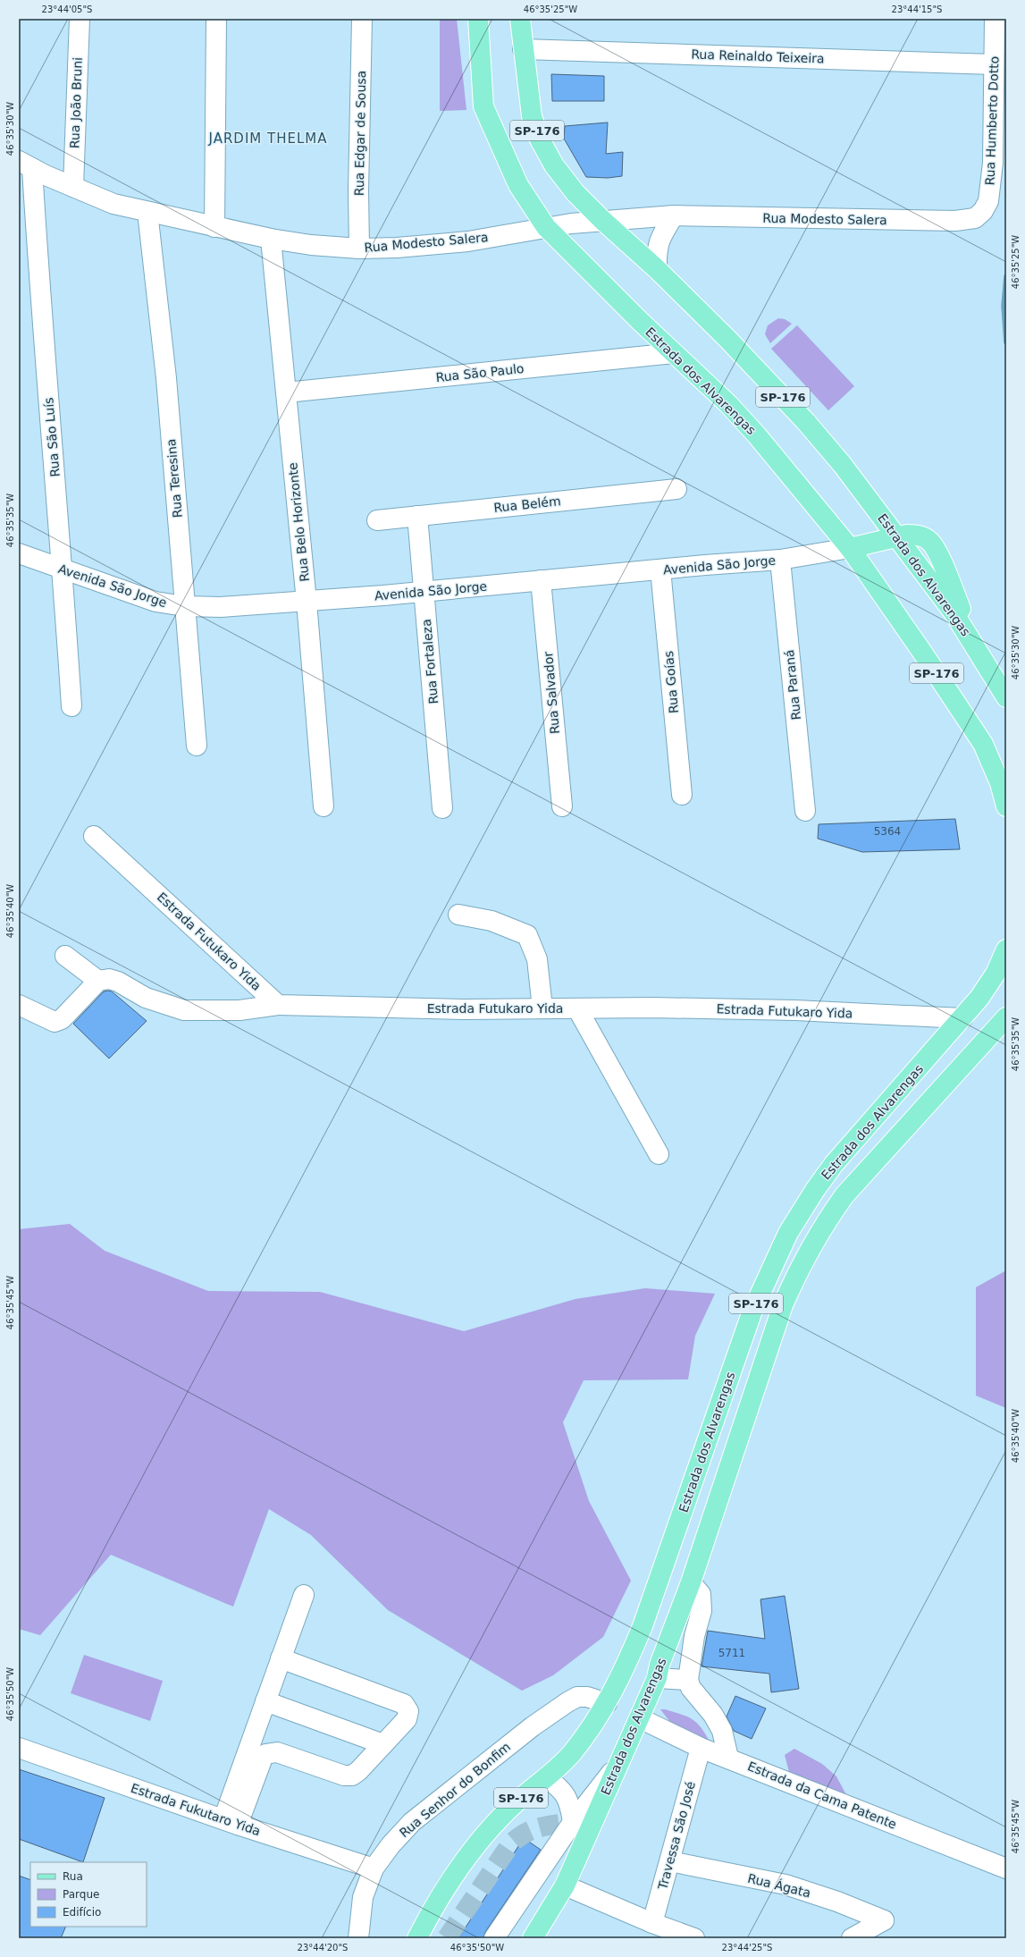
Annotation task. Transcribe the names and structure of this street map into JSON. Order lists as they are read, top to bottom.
{
  "streets": {
    "main road": ["SP-176", "Estrada dos Alvarengas"],
    "street": [
      "Rua Reinaldo Teixeira",
      "Rua João Bruni",
      "Rua Humberto Dotto",
      "Rua Edgar de Sousa",
      "Rua Modesto Salera",
      "Rua São Paulo",
      "Rua São Luís",
      "Rua Teresina",
      "Rua Belém",
      "Rua Belo Horizonte",
      "Avenida São Jorge",
      "Rua Fortaleza",
      "Rua Goías",
      "Rua Paraná",
      "Rua Salvador",
      "Estrada Futukaro Yida",
      "Rua Senhor do Bonfim",
      "Estrada da Cama Patente",
      "Estrada Fukutaro Yida",
      "Travessa São José",
      "Rua Ágata"
    ]
  },
  "crossings": [
    ["Rua Reinaldo Teixeira", "Rua Humberto Dotto"],
    ["Rua Reinaldo Teixeira", "Estrada dos Alvarengas"],
    ["Rua João Bruni", "Rua Modesto Salera"],
    ["Rua Humberto Dotto", "Rua Modesto Salera"],
    ["Rua Edgar de Sousa", "Rua Modesto Salera"],
    ["Rua Modesto Salera", "Estrada dos Alvarengas"],
    ["Rua Modesto Salera", "Rua São Luís"],
    ["Rua Modesto Salera", "Rua Teresina"],
    ["Rua Modesto Salera", "Rua Belo Horizonte"],
    ["Rua São Paulo", "Estrada dos Alvarengas"],
    ["Rua São Paulo", "Rua Belo Horizonte"],
    ["Estrada dos Alvarengas", "Avenida São Jorge"],
    ["Estrada dos Alvarengas", "Estrada Futukaro Yida"],
    ["Estrada dos Alvarengas", "Rua Senhor do Bonfim"],
    ["Estrada dos Alvarengas", "Estrada da Cama Patente"],
    ["Rua São Luís", "Avenida São Jorge"],
    ["Rua Teresina", "Avenida São Jorge"],
    ["Rua Belém", "Rua Fortaleza"],
    ["Rua Belo Horizonte", "Avenida São Jorge"],
    ["Avenida São Jorge", "Rua Fortaleza"],
    ["Avenida São Jorge", "Rua Goías"],
    ["Avenida São Jorge", "Rua Paraná"],
    ["Avenida São Jorge", "Rua Salvador"],
    ["Rua Senhor do Bonfim", "Estrada Fukutaro Yida"],
    ["Estrada da Cama Patente", "Travessa São José"],
    ["Travessa São José", "Rua Ágata"]
  ],
  "districts": ["JARDIM THELMA"],
  "house_numbers": ["5364", "5711"],
  "legend": ["Rua", "Parque", "Edifício"],
  "coordinates": [
    "23°44'05\"S",
    "46°35'25\"W",
    "23°44'15\"S",
    "46°35'30\"W",
    "46°35'35\"W",
    "46°35'40\"W",
    "46°35'45\"W",
    "46°35'50\"W",
    "23°44'20\"S",
    "23°44'25\"S"
  ]
}
